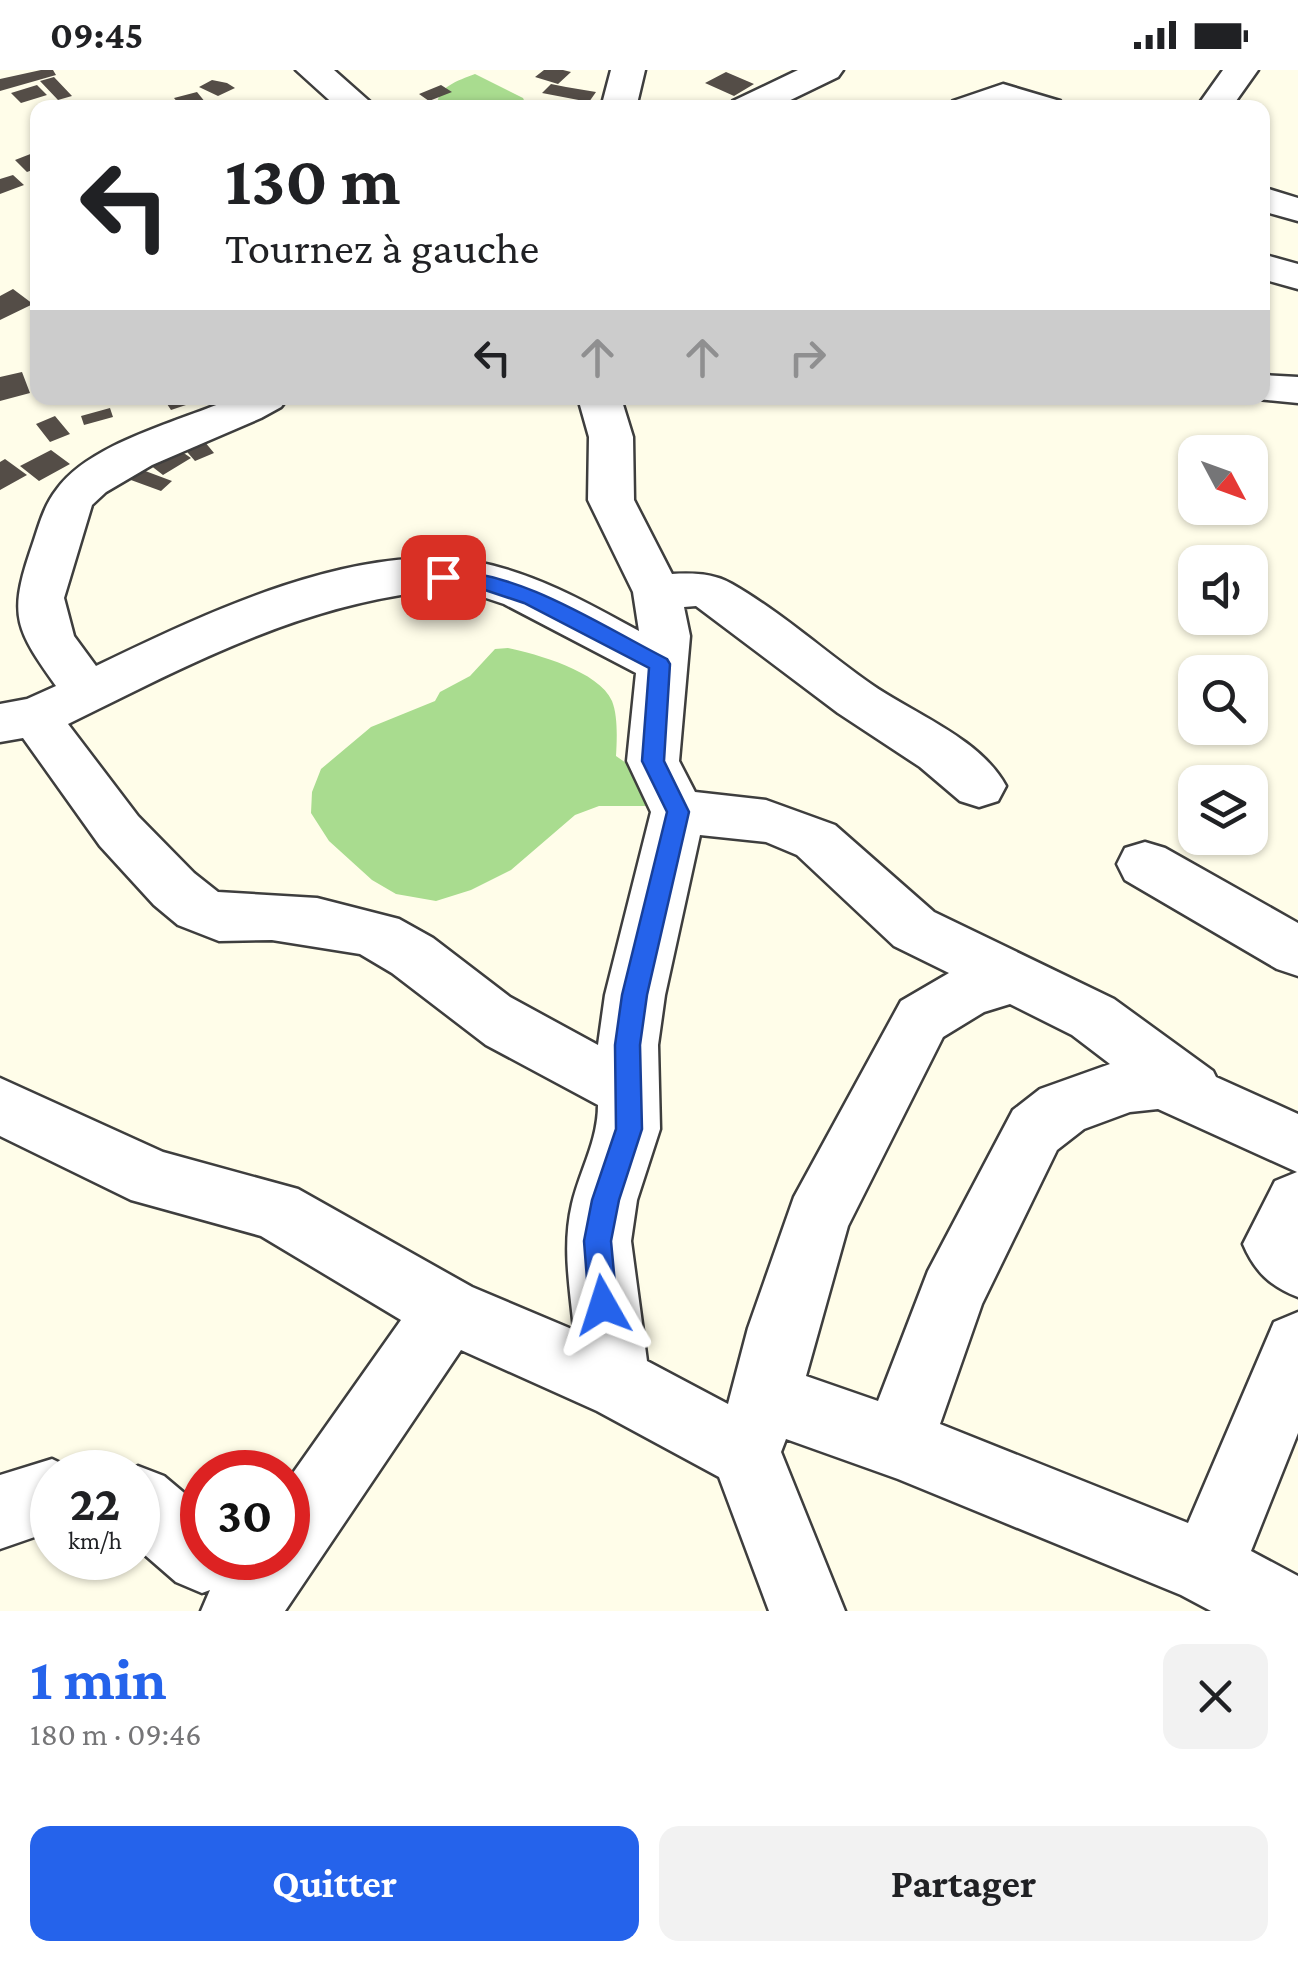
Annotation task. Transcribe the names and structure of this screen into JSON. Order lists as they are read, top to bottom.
{
  "north": "bottom right",
  "page": {
    "status": "09:45",
    "turn": ["130 m", "Tournez à gauche"],
    "speed": "22 km/h",
    "limit": "30",
    "heading": ["1 min", "180 m · 09:46"],
    "buttons": ["Quitter", "Partager"]
  }
}
